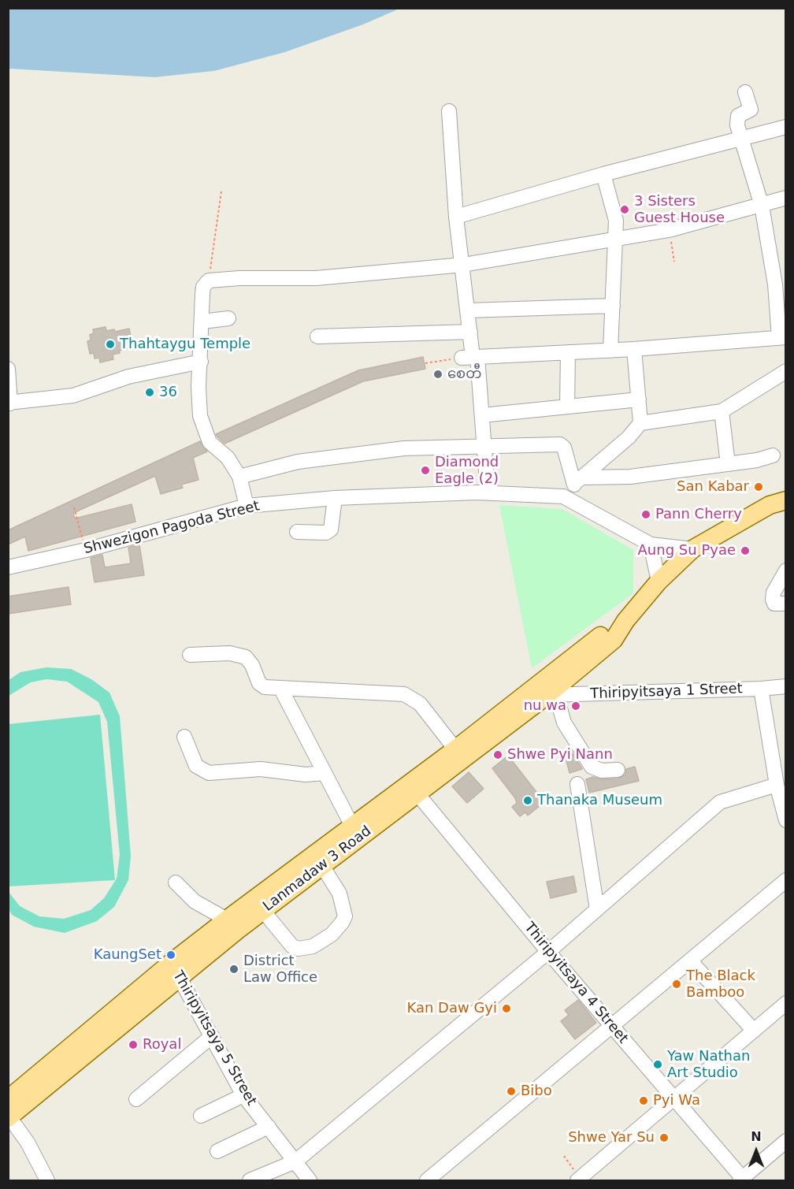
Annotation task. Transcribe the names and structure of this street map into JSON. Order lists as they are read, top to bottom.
{
  "streets": {
    "main road": ["Lanmadaw 3 Road"],
    "street": [
      "Shwezigon Pagoda Street",
      "Thiripyitsaya 1 Street",
      "Thiripyitsaya 4 Street",
      "Thiripyitsaya 5 Street"
    ]
  },
  "crossings": [
    ["Shwezigon Pagoda Street", "Lanmadaw 3 Road"],
    ["Thiripyitsaya 1 Street", "Lanmadaw 3 Road"],
    ["Lanmadaw 3 Road", "Thiripyitsaya 4 Street"],
    ["Lanmadaw 3 Road", "Thiripyitsaya 5 Street"]
  ],
  "places": [
    "3 Sisters Guest House",
    "Thahtaygu Temple",
    "စေတီ",
    "36",
    "Diamond Eagle (2)",
    "San Kabar",
    "Pann Cherry",
    "Aung Su Pyae",
    "nu wa",
    "Shwe Pyi Nann",
    "Thanaka Museum",
    "KaungSet",
    "District Law Office",
    "The Black Bamboo",
    "Kan Daw Gyi",
    "Royal",
    "Yaw Nathan Art Studio",
    "Bibo",
    "Pyi Wa",
    "Shwe Yar Su"
  ],
  "north": "top"
}
